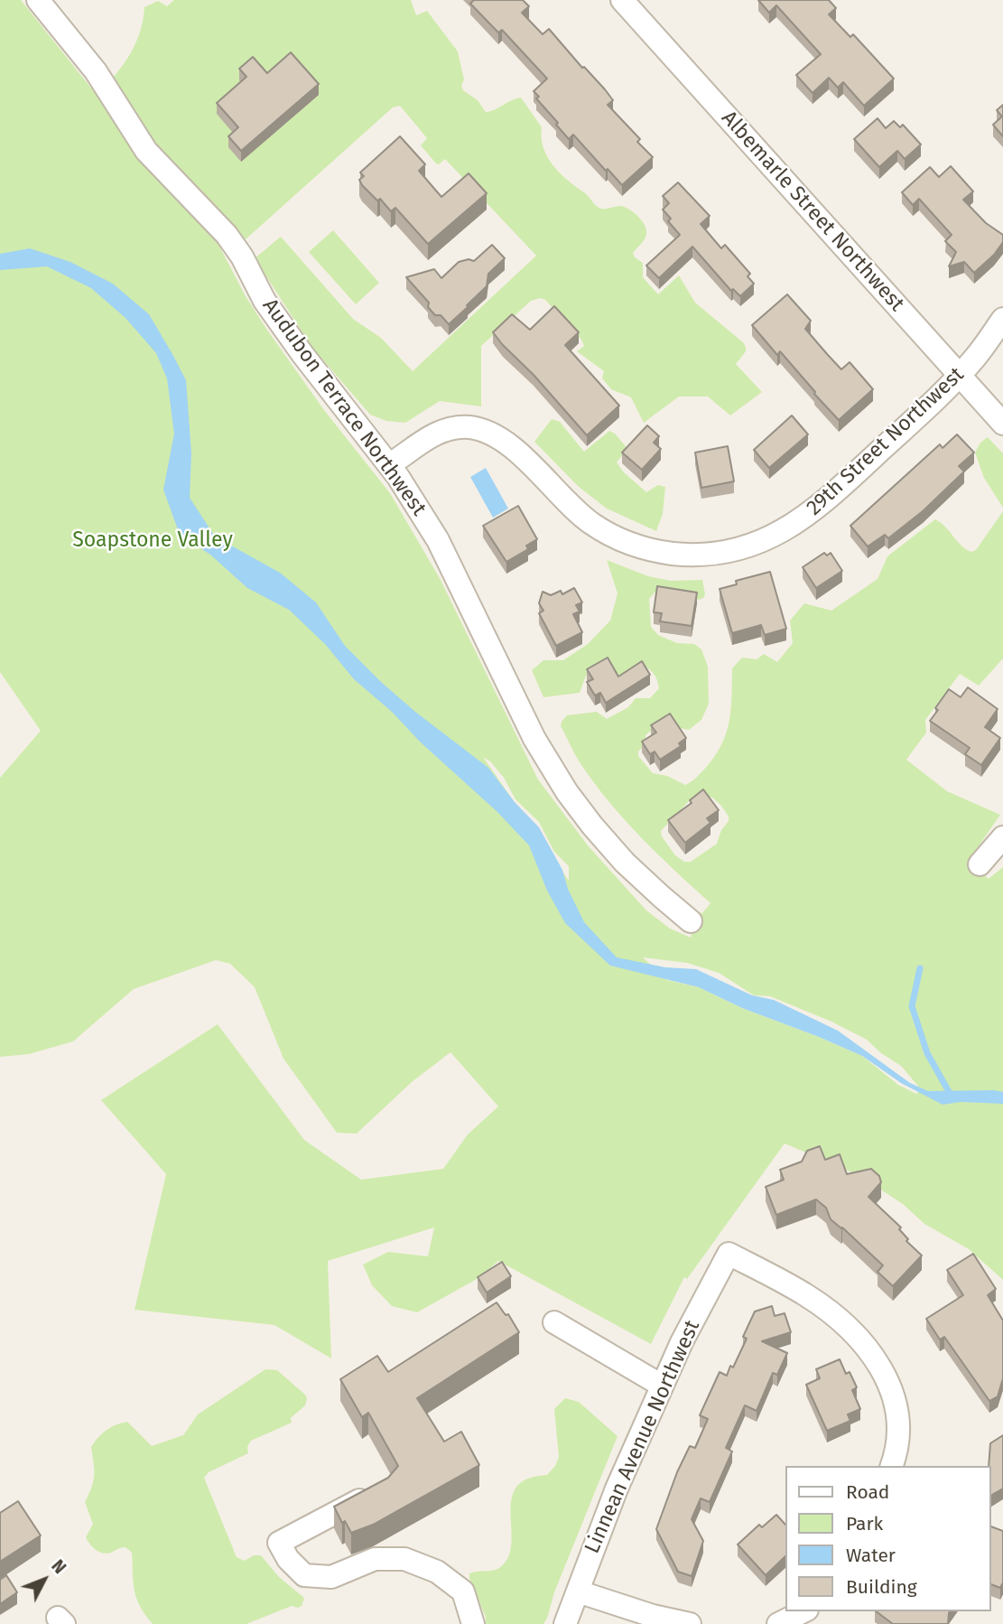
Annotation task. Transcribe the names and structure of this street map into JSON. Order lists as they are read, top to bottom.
{
  "streets": {
    "street": [
      "Albemarle Street Northwest",
      "Audubon Terrace Northwest",
      "29th Street Northwest",
      "Linnean Avenue Northwest"
    ]
  },
  "crossings": [
    ["Albemarle Street Northwest", "29th Street Northwest"],
    ["Audubon Terrace Northwest", "29th Street Northwest"]
  ],
  "parks": ["Soapstone Valley"],
  "legend": [
    "Road",
    "Park",
    "Water",
    "Building"
  ],
  "north": "top right"
}
